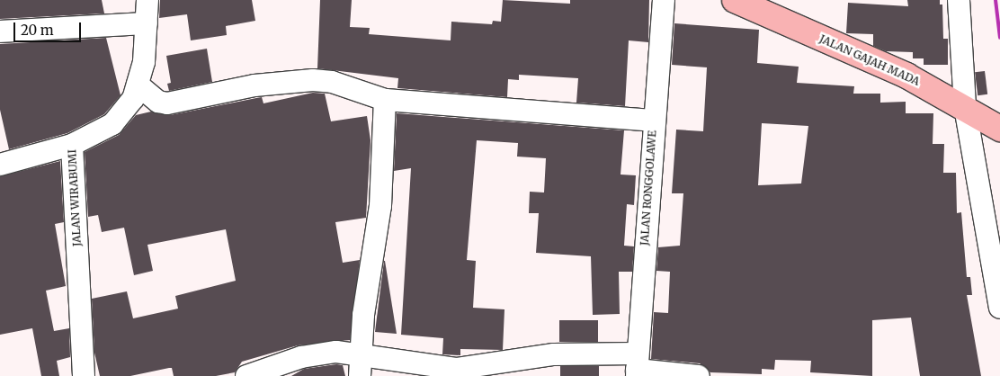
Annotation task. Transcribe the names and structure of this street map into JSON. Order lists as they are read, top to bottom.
{
  "streets": {
    "street": ["JALAN GAJAH MADA", "JALAN RONGGOLAWE", "JALAN WIRABUMI"]
  },
  "scale_bar": "20 m"
}
